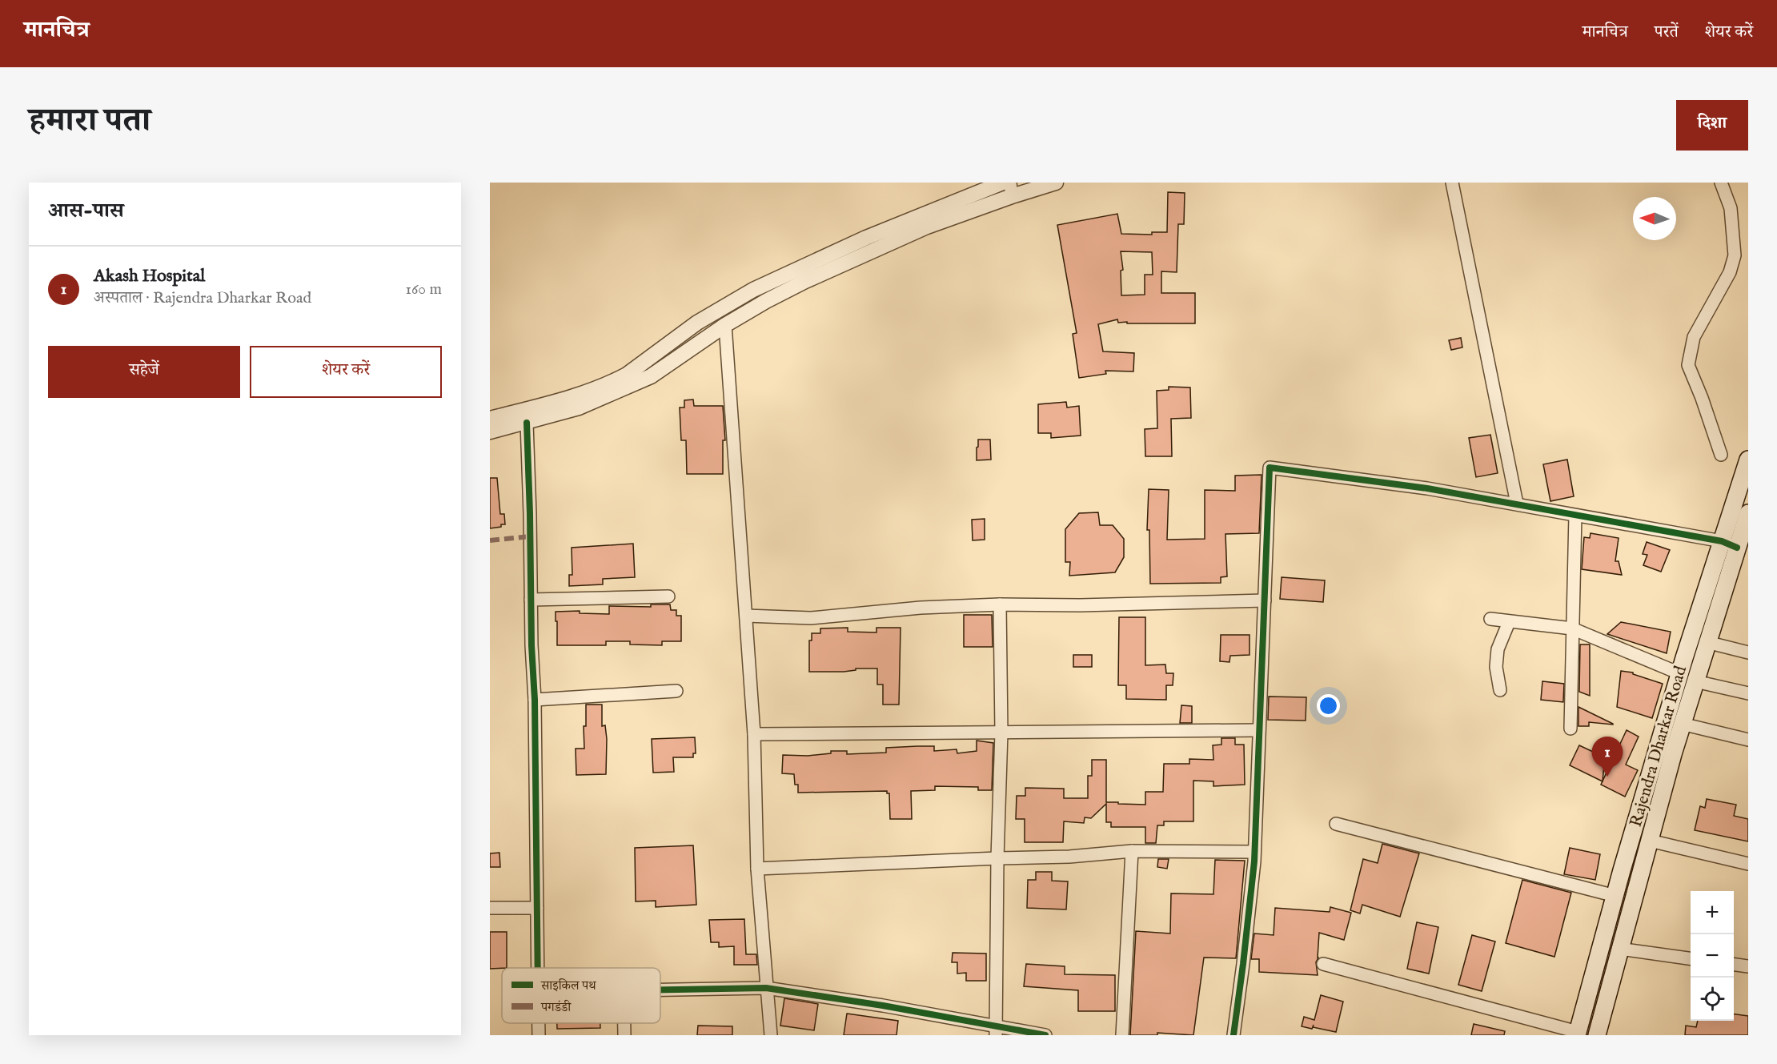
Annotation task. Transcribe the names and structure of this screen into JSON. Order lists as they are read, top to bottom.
{
  "streets": {
    "main road": ["Rajendra Dharkar Road"]
  },
  "legend": ["साइकिल पथ", "पगडंडी"],
  "north": "left",
  "page": {
    "header": "मानचित्र",
    "nav": ["मानचित्र", "परतें", "शेयर करें"],
    "title": "हमारा पता",
    "buttons": [
      "दिशा",
      ["सहेजें", "शेयर करें"]
    ],
    "heading": "आस-पास",
    "list": [
      {
        "mark": "1",
        "name": "Akash Hospital",
        "note": "अस्पताल · Rajendra Dharkar Road",
        "value": "160 m"
      }
    ],
    "pins": "1",
    "map_buttons": ["+", "−"]
  }
}
